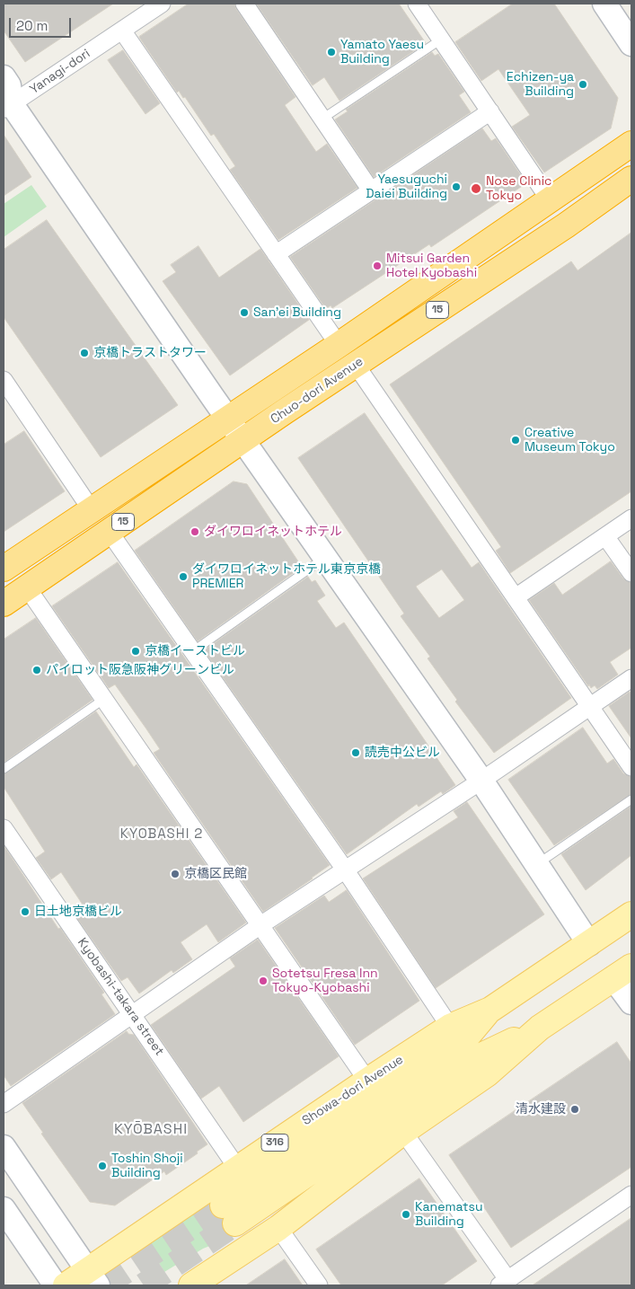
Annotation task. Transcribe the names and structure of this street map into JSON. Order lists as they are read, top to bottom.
{
  "streets": {
    "highway": ["15", "Chuo-dori Avenue"],
    "main road": ["Showa-dori Avenue", "316"],
    "street": ["Yanagi-dori", "Kyobashi-takara street"]
  },
  "crossings": [
    ["Kyobashi-takara street", "Showa-dori Avenue"]
  ],
  "districts": ["KYOBASHI 2", "KYŌBASHI"],
  "places": [
    "Yamato Yaesu Building",
    "Echizen-ya Building",
    "Yaesuguchi Daiei Building",
    "Nose Clinic Tokyo",
    "Mitsui Garden Hotel Kyobashi",
    "San'ei Building",
    "京橋トラストタワー",
    "Creative Museum Tokyo",
    "ダイワロイネットホテル",
    "ダイワロイネットホテル東京京橋 PREMIER",
    "京橋イーストビル",
    "パイロット阪急阪神グリーンビル",
    "読売中公ビル",
    "京橋区民館",
    "日土地京橋ビル",
    "Sotetsu Fresa Inn Tokyo-Kyobashi",
    "清水建設",
    "Toshin Shoji Building",
    "Kanematsu Building"
  ],
  "scale_bar": "20 m"
}
